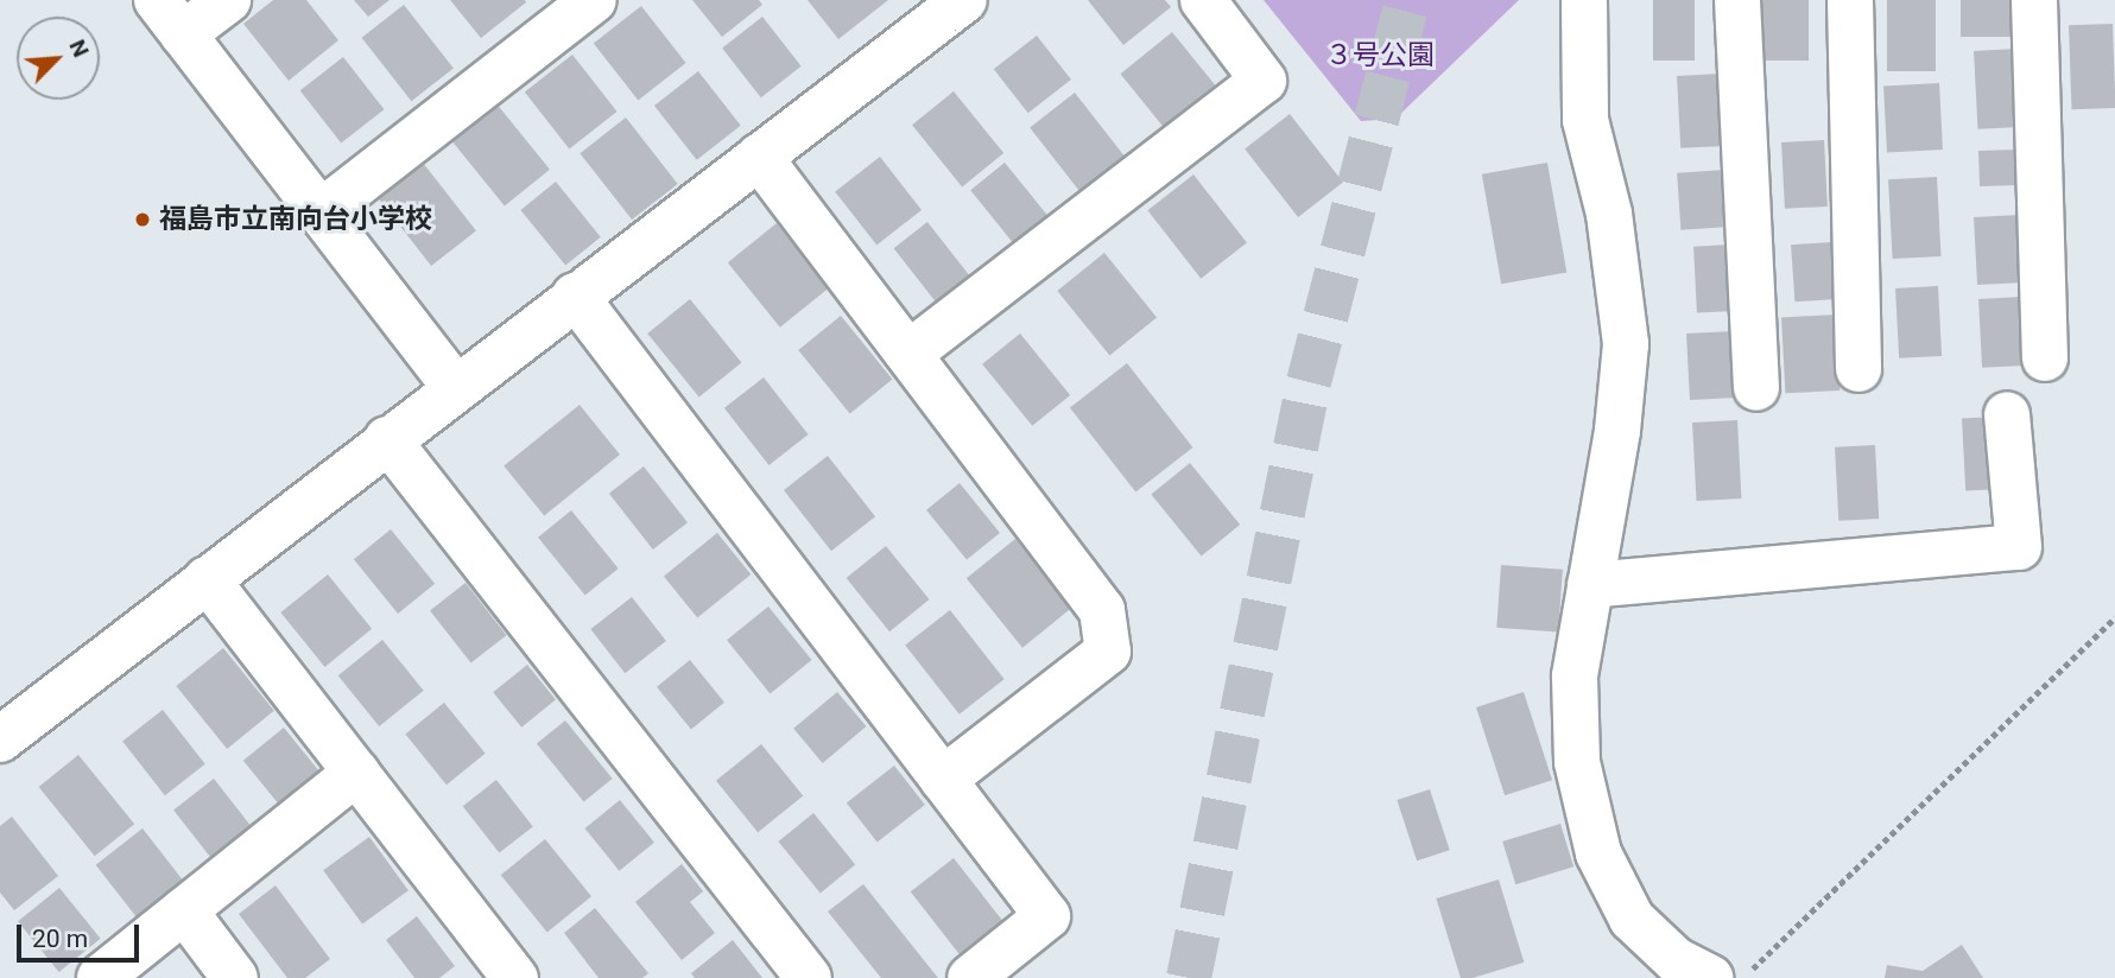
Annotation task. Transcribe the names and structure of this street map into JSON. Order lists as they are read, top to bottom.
{
  "parks": ["３号公園"],
  "places": ["福島市立南向台小学校"],
  "scale_bar": "20 m",
  "north": "top right"
}
